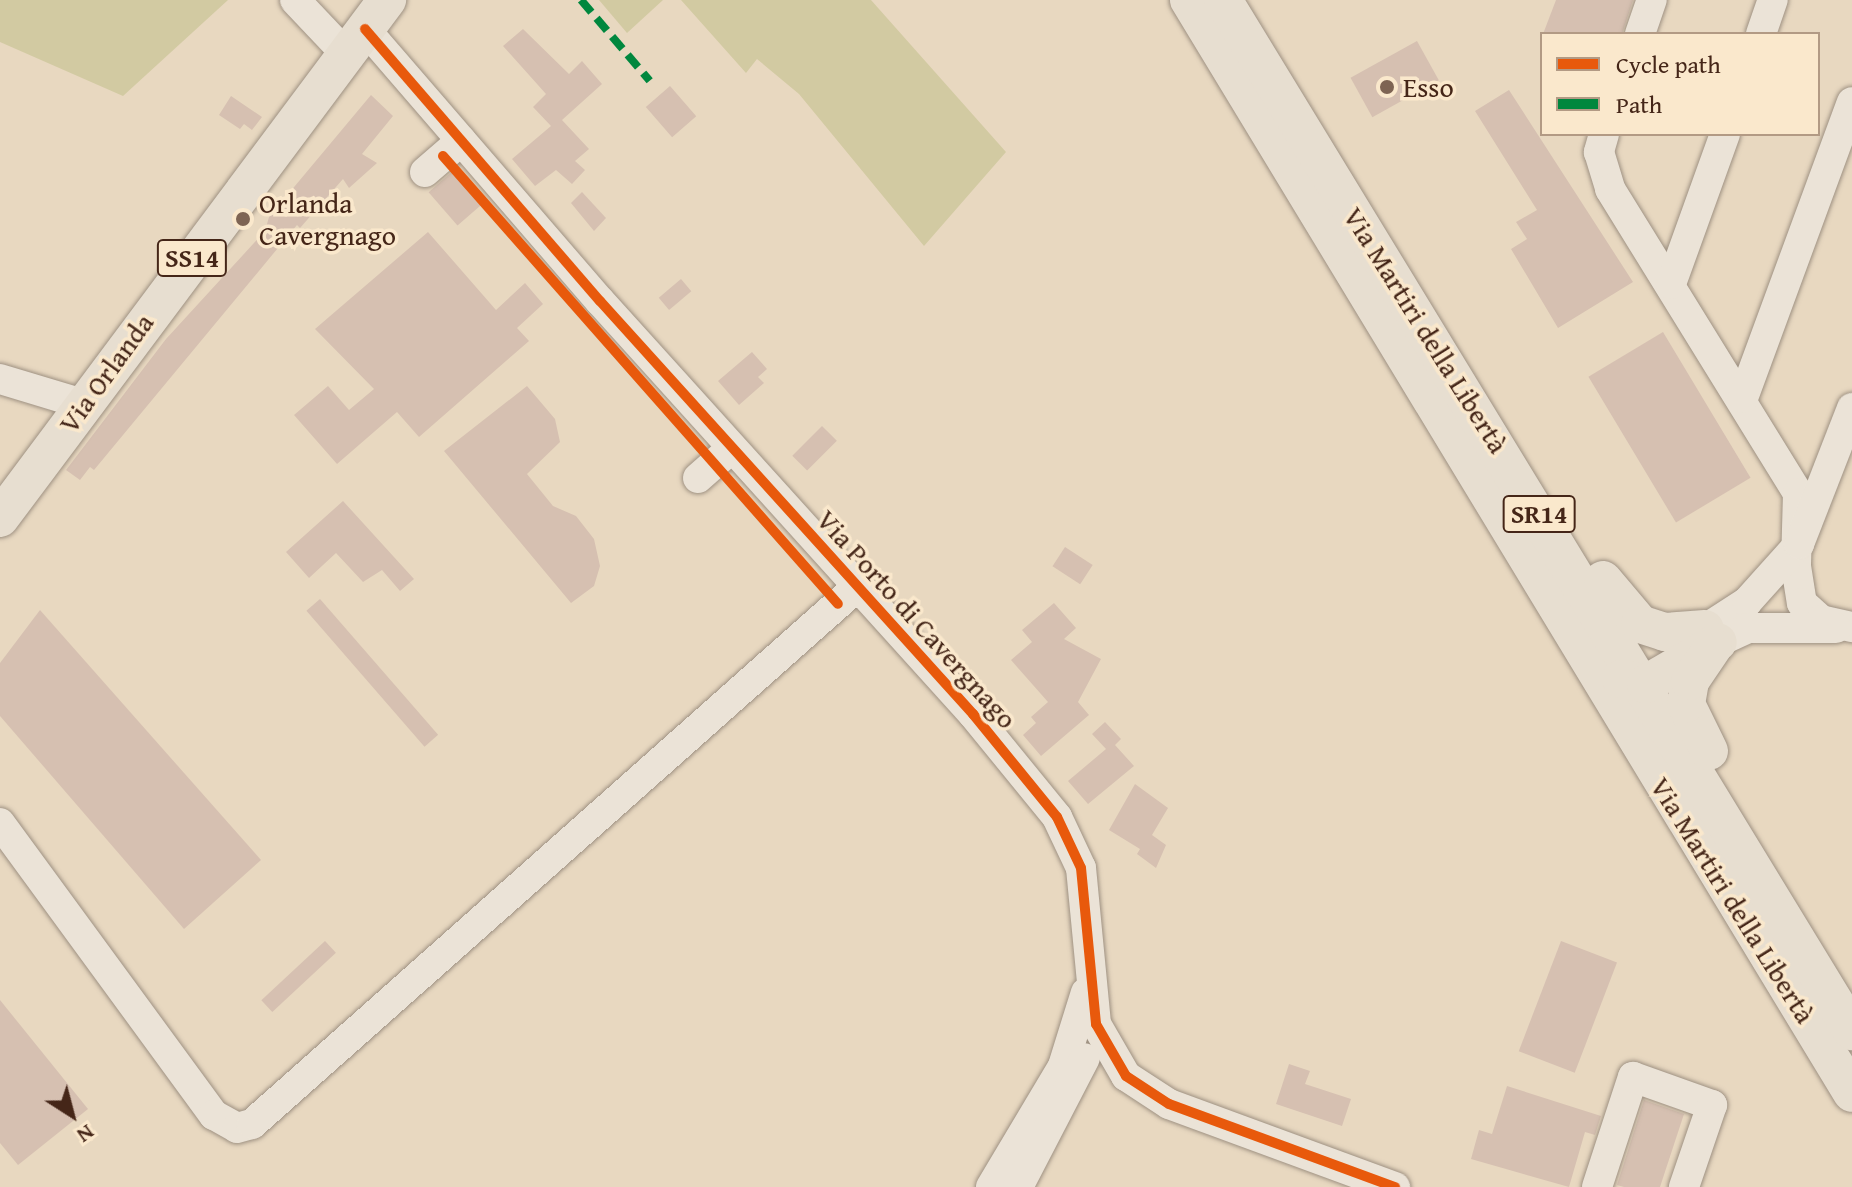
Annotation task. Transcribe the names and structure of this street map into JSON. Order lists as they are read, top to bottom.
{
  "streets": {
    "main road": [
      "SS14",
      "Via Martiri della Libertà",
      "Via Orlanda",
      "SR14"
    ],
    "street": ["Via Porto di Cavergnago"]
  },
  "crossings": [
    ["Via Orlanda", "Via Porto di Cavergnago"]
  ],
  "places": ["Esso", "Orlanda Cavergnago"],
  "legend": ["Cycle path", "Path"],
  "north": "bottom right"
}
